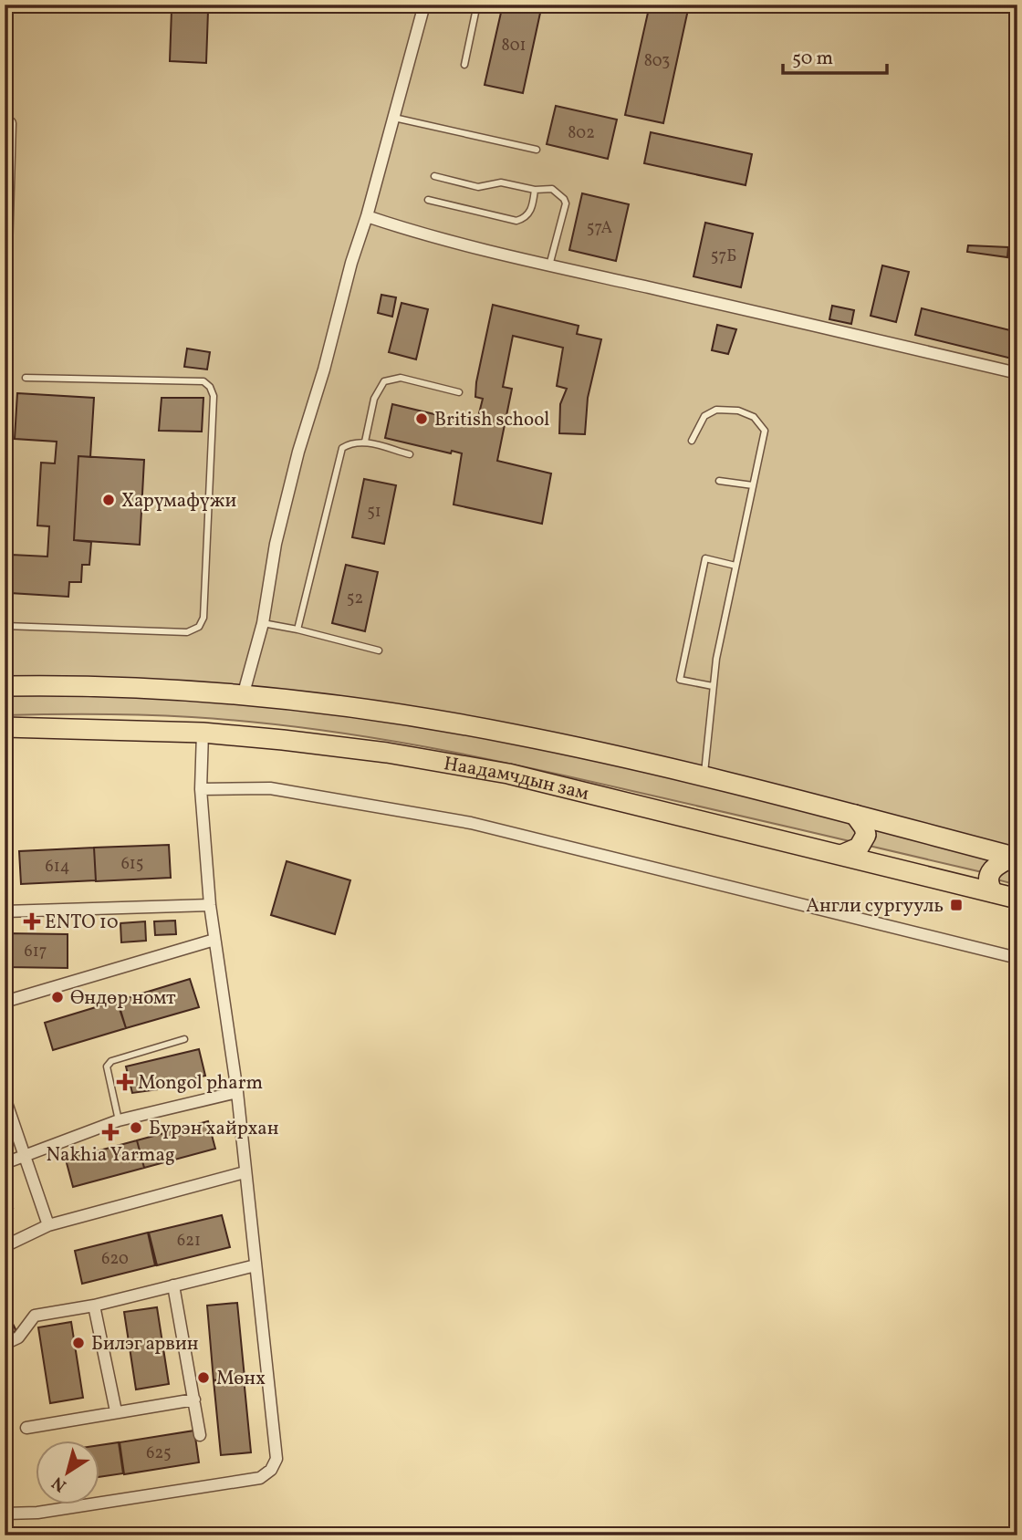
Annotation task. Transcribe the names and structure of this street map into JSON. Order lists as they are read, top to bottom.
{
  "streets": {
    "highway": ["Наадамчдын зам"]
  },
  "places": {
    "other": [
      "British school",
      "Харүмафүжи",
      "Өндөр номт",
      "Бүрэн хайрхан",
      "Билэг арвин",
      "Мөнх"
    ],
    "transit": ["Англи сургууль"],
    "health": ["ENTO 10", "Mongol pharm", "Nakhia Yarmag"]
  },
  "house_numbers": [
    "801",
    "803",
    "802",
    "57А",
    "57Б",
    "51",
    "52",
    "615",
    "614",
    "617",
    "621",
    "620",
    "625"
  ],
  "scale_bar": "50 m",
  "north": "bottom left"
}
